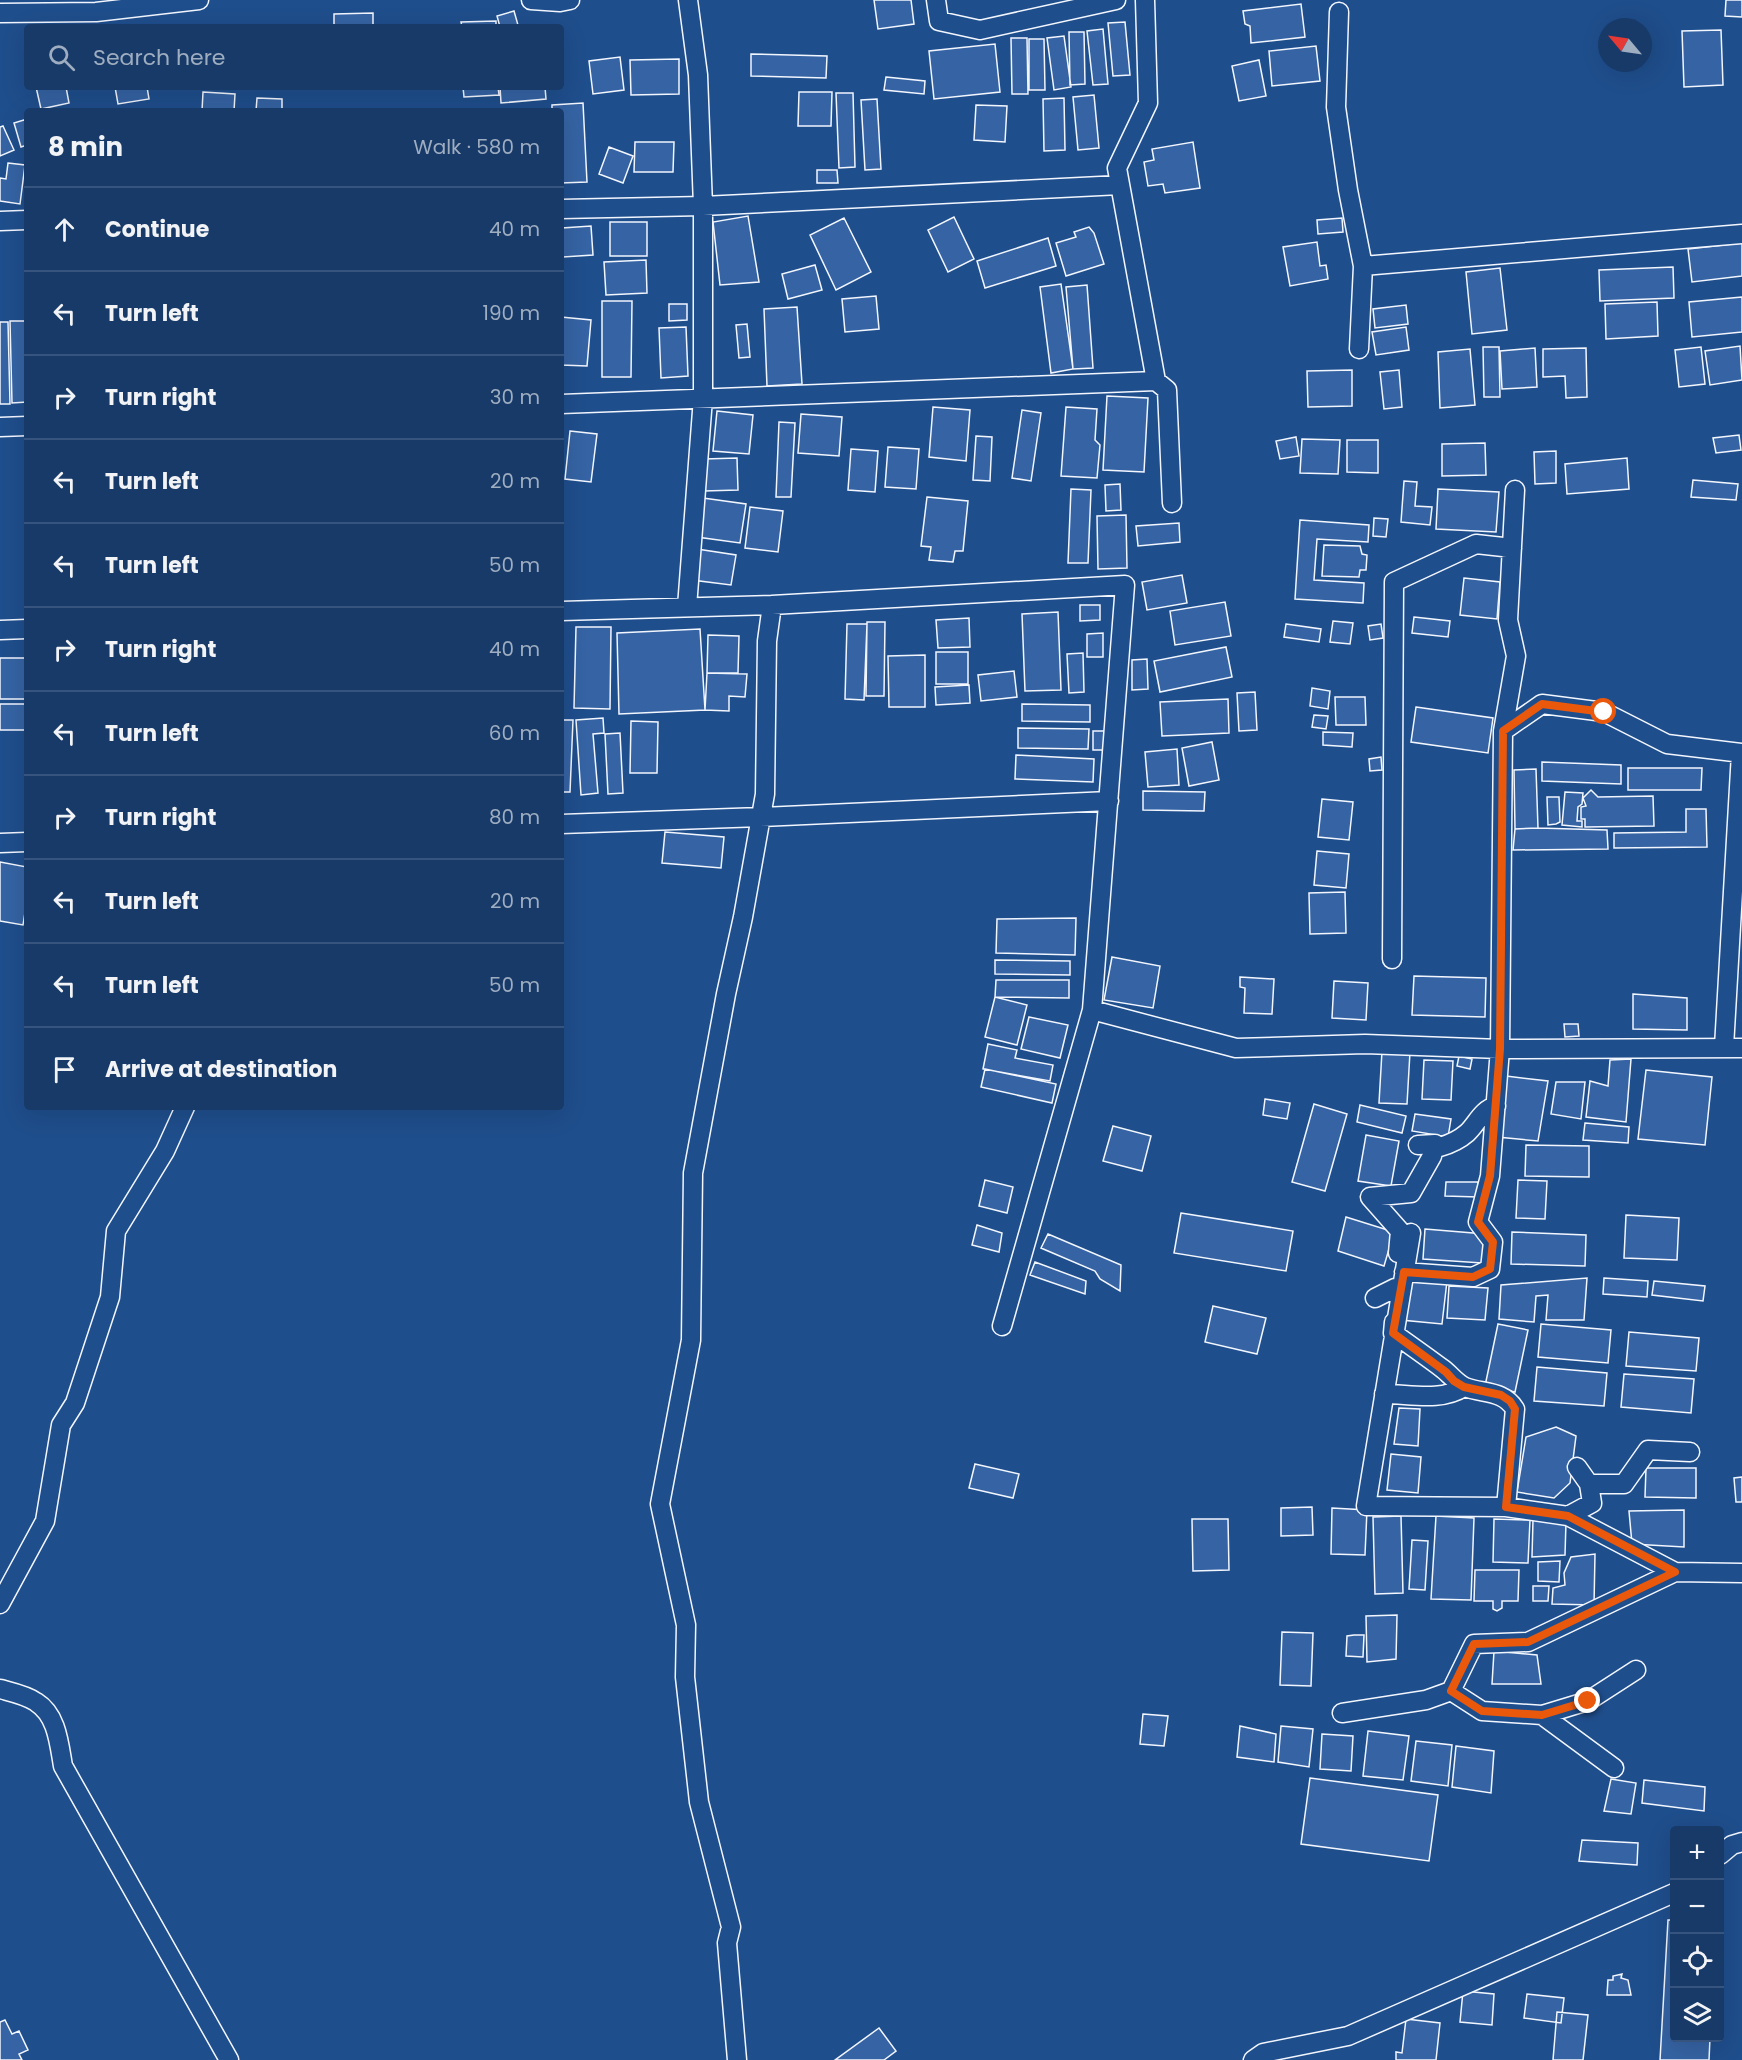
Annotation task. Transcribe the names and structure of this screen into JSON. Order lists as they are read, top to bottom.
{
  "north": "top left",
  "page": {
    "search": "Search here",
    "heading": ["8 min", "Walk · 580 m"],
    "list": [
      ["Continue", "40 m"],
      ["Turn left", "190 m"],
      ["Turn right", "30 m"],
      ["Turn left", "20 m"],
      ["Turn left", "50 m"],
      ["Turn right", "40 m"],
      ["Turn left", "60 m"],
      ["Turn right", "80 m"],
      ["Turn left", "20 m"],
      ["Turn left", "50 m"],
      "Arrive at destination"
    ],
    "map_buttons": ["+", "−"]
  }
}
